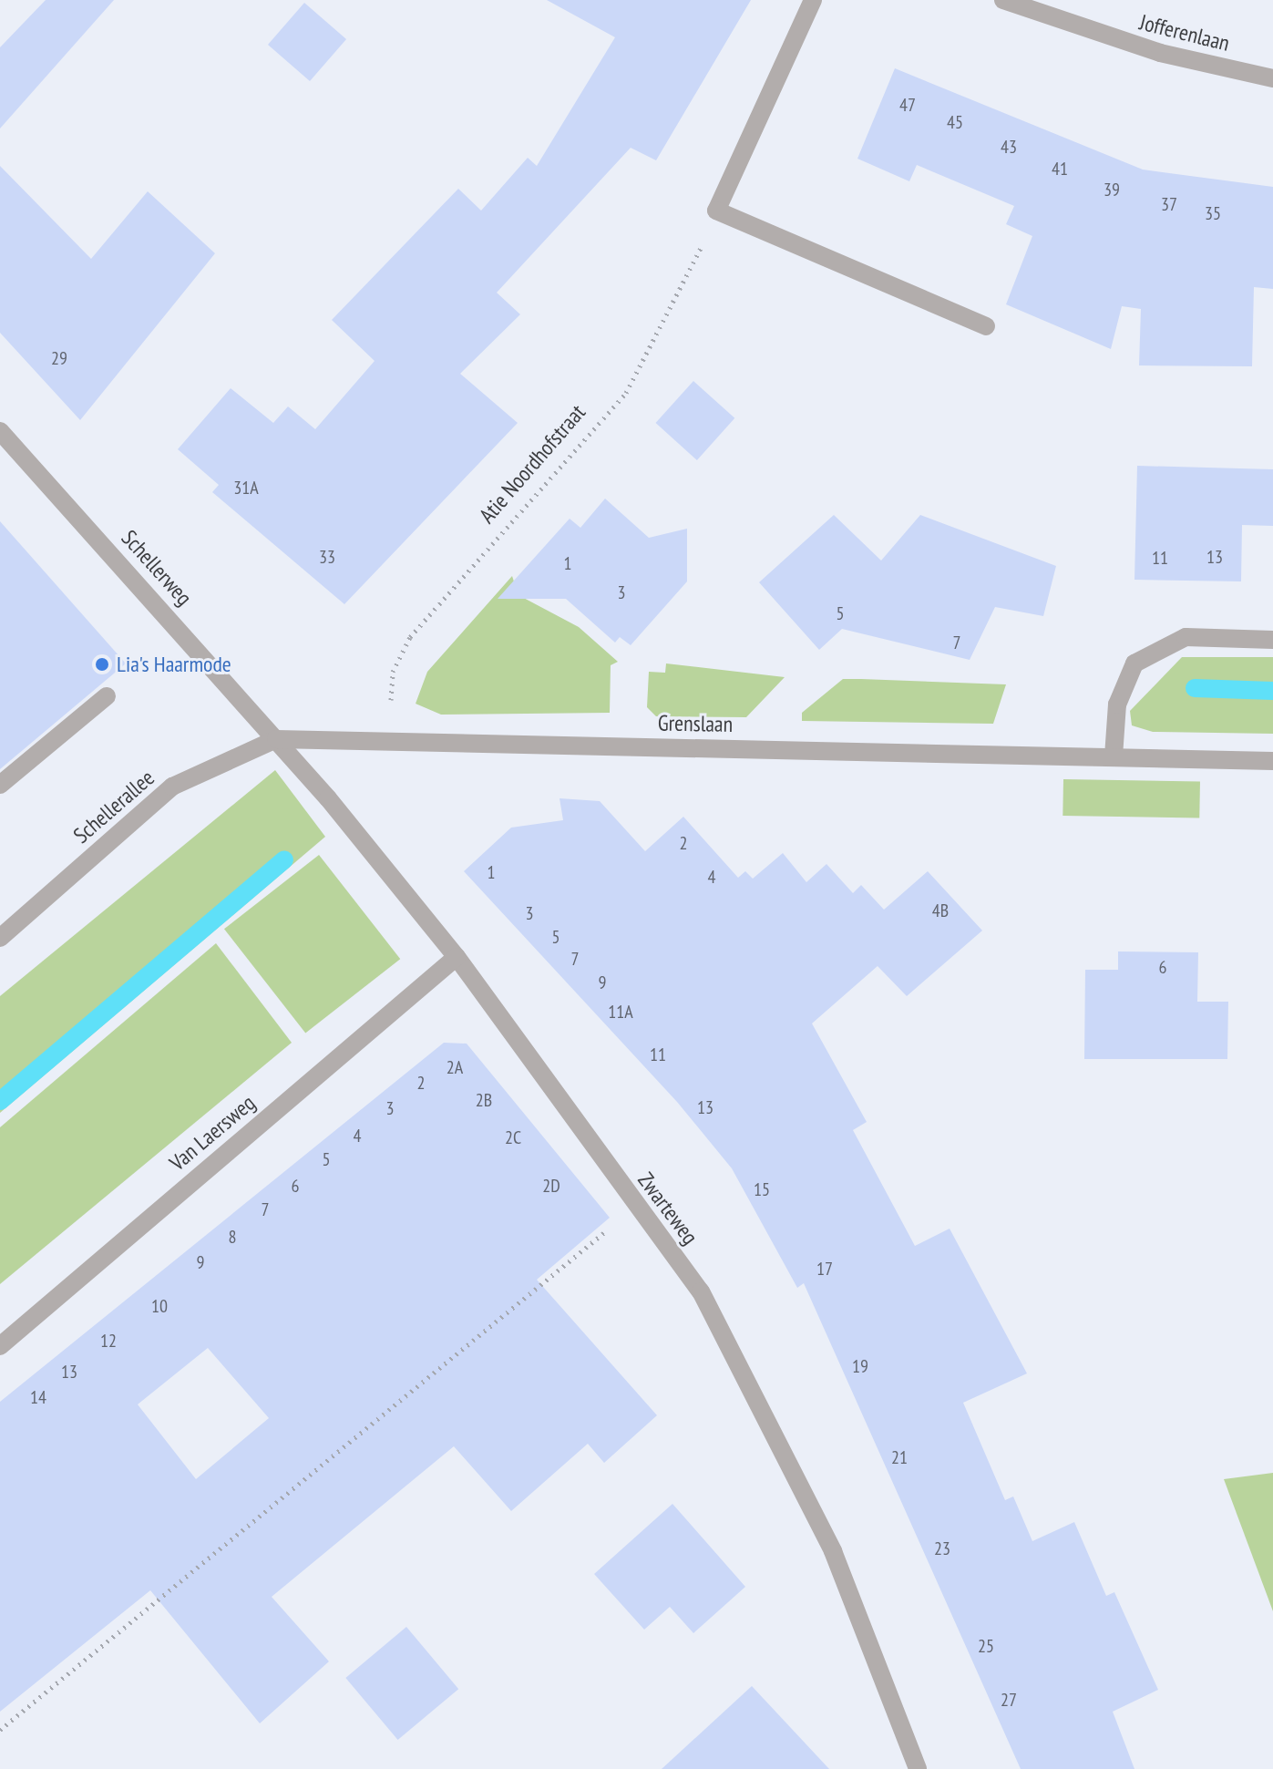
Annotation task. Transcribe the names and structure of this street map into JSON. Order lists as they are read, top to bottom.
{
  "streets": {
    "street": [
      "Jofferenlaan",
      "Schellerweg",
      "Grenslaan",
      "Schellerallee",
      "Van Laersweg",
      "Zwarteweg"
    ],
    "path": ["Atie Noordhofstraat"]
  },
  "crossings": [
    ["Atie Noordhofstraat", "Grenslaan"],
    ["Schellerweg", "Grenslaan"],
    ["Schellerweg", "Schellerallee"],
    ["Schellerweg", "Zwarteweg"],
    ["Grenslaan", "Schellerallee"],
    ["Grenslaan", "Zwarteweg"],
    ["Schellerallee", "Zwarteweg"],
    ["Van Laersweg", "Zwarteweg"]
  ],
  "places": ["Lia's Haarmode"],
  "house_numbers": [
    "47",
    "45",
    "43",
    "41",
    "39",
    "37",
    "35",
    "29",
    "31A",
    "33",
    "13",
    "11",
    "1",
    "3",
    "5",
    "7",
    "2",
    "1",
    "4",
    "4B",
    "3",
    "5",
    "7",
    "6",
    "9",
    "11A",
    "11",
    "2A",
    "2",
    "2B",
    "13",
    "3",
    "4",
    "2C",
    "5",
    "6",
    "2D",
    "15",
    "7",
    "8",
    "9",
    "17",
    "10",
    "12",
    "19",
    "13",
    "14",
    "21",
    "23",
    "25",
    "27"
  ]
}
